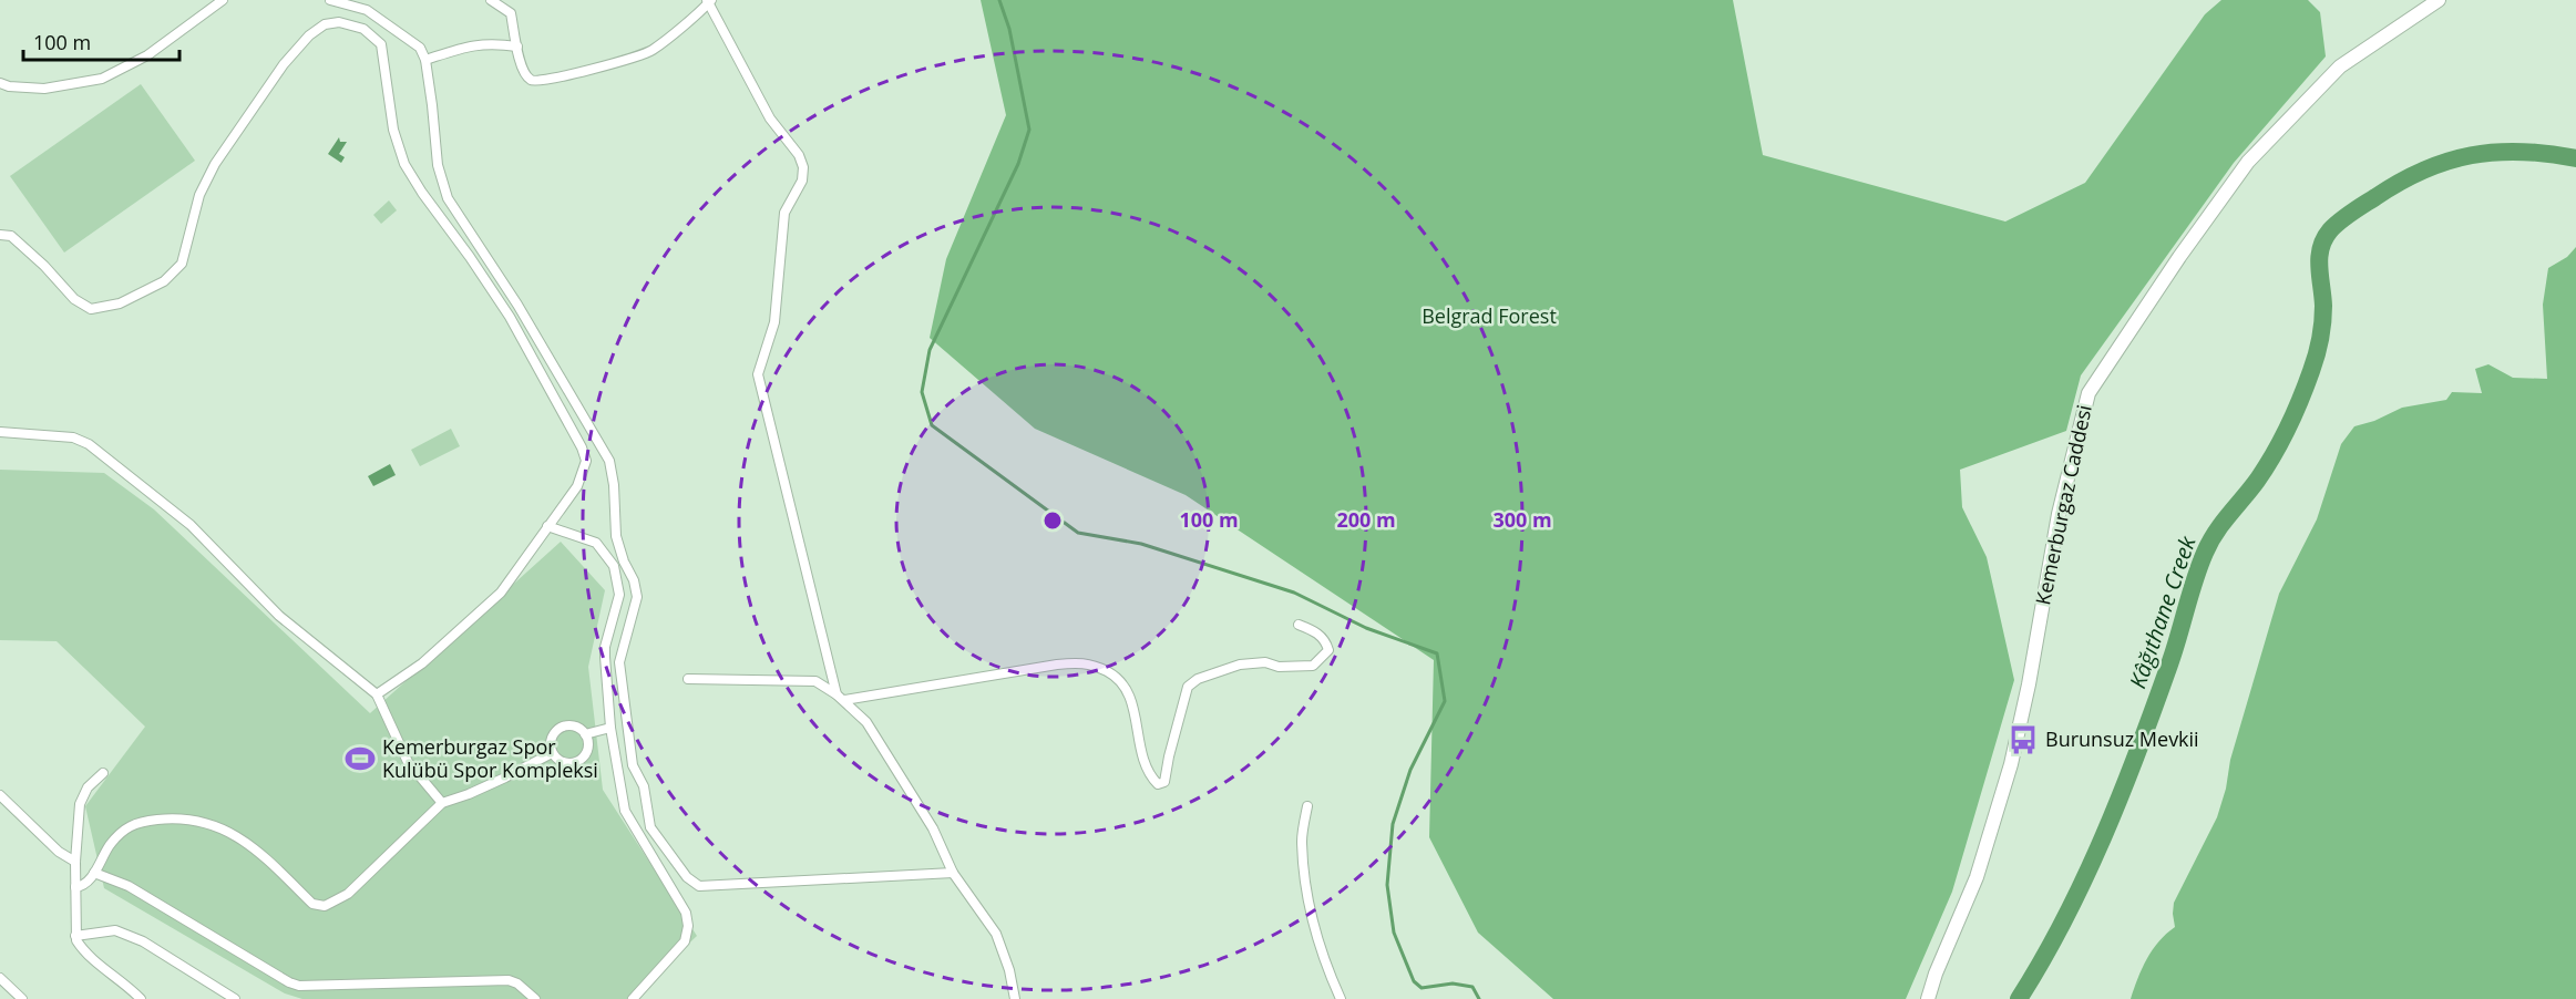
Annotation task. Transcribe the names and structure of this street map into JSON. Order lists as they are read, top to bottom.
{
  "streets": {
    "main road": ["Kemerburgaz Caddesi"]
  },
  "water": ["Kâğıthane Creek"],
  "parks": ["Belgrad Forest"],
  "places": {
    "bus stop": ["Burunsuz Mevkii"],
    "sports": ["Kemerburgaz Spor Kulübü Spor Kompleksi"]
  },
  "scale_bar": "100 m",
  "rings": ["100 m", "200 m", "300 m"]
}
